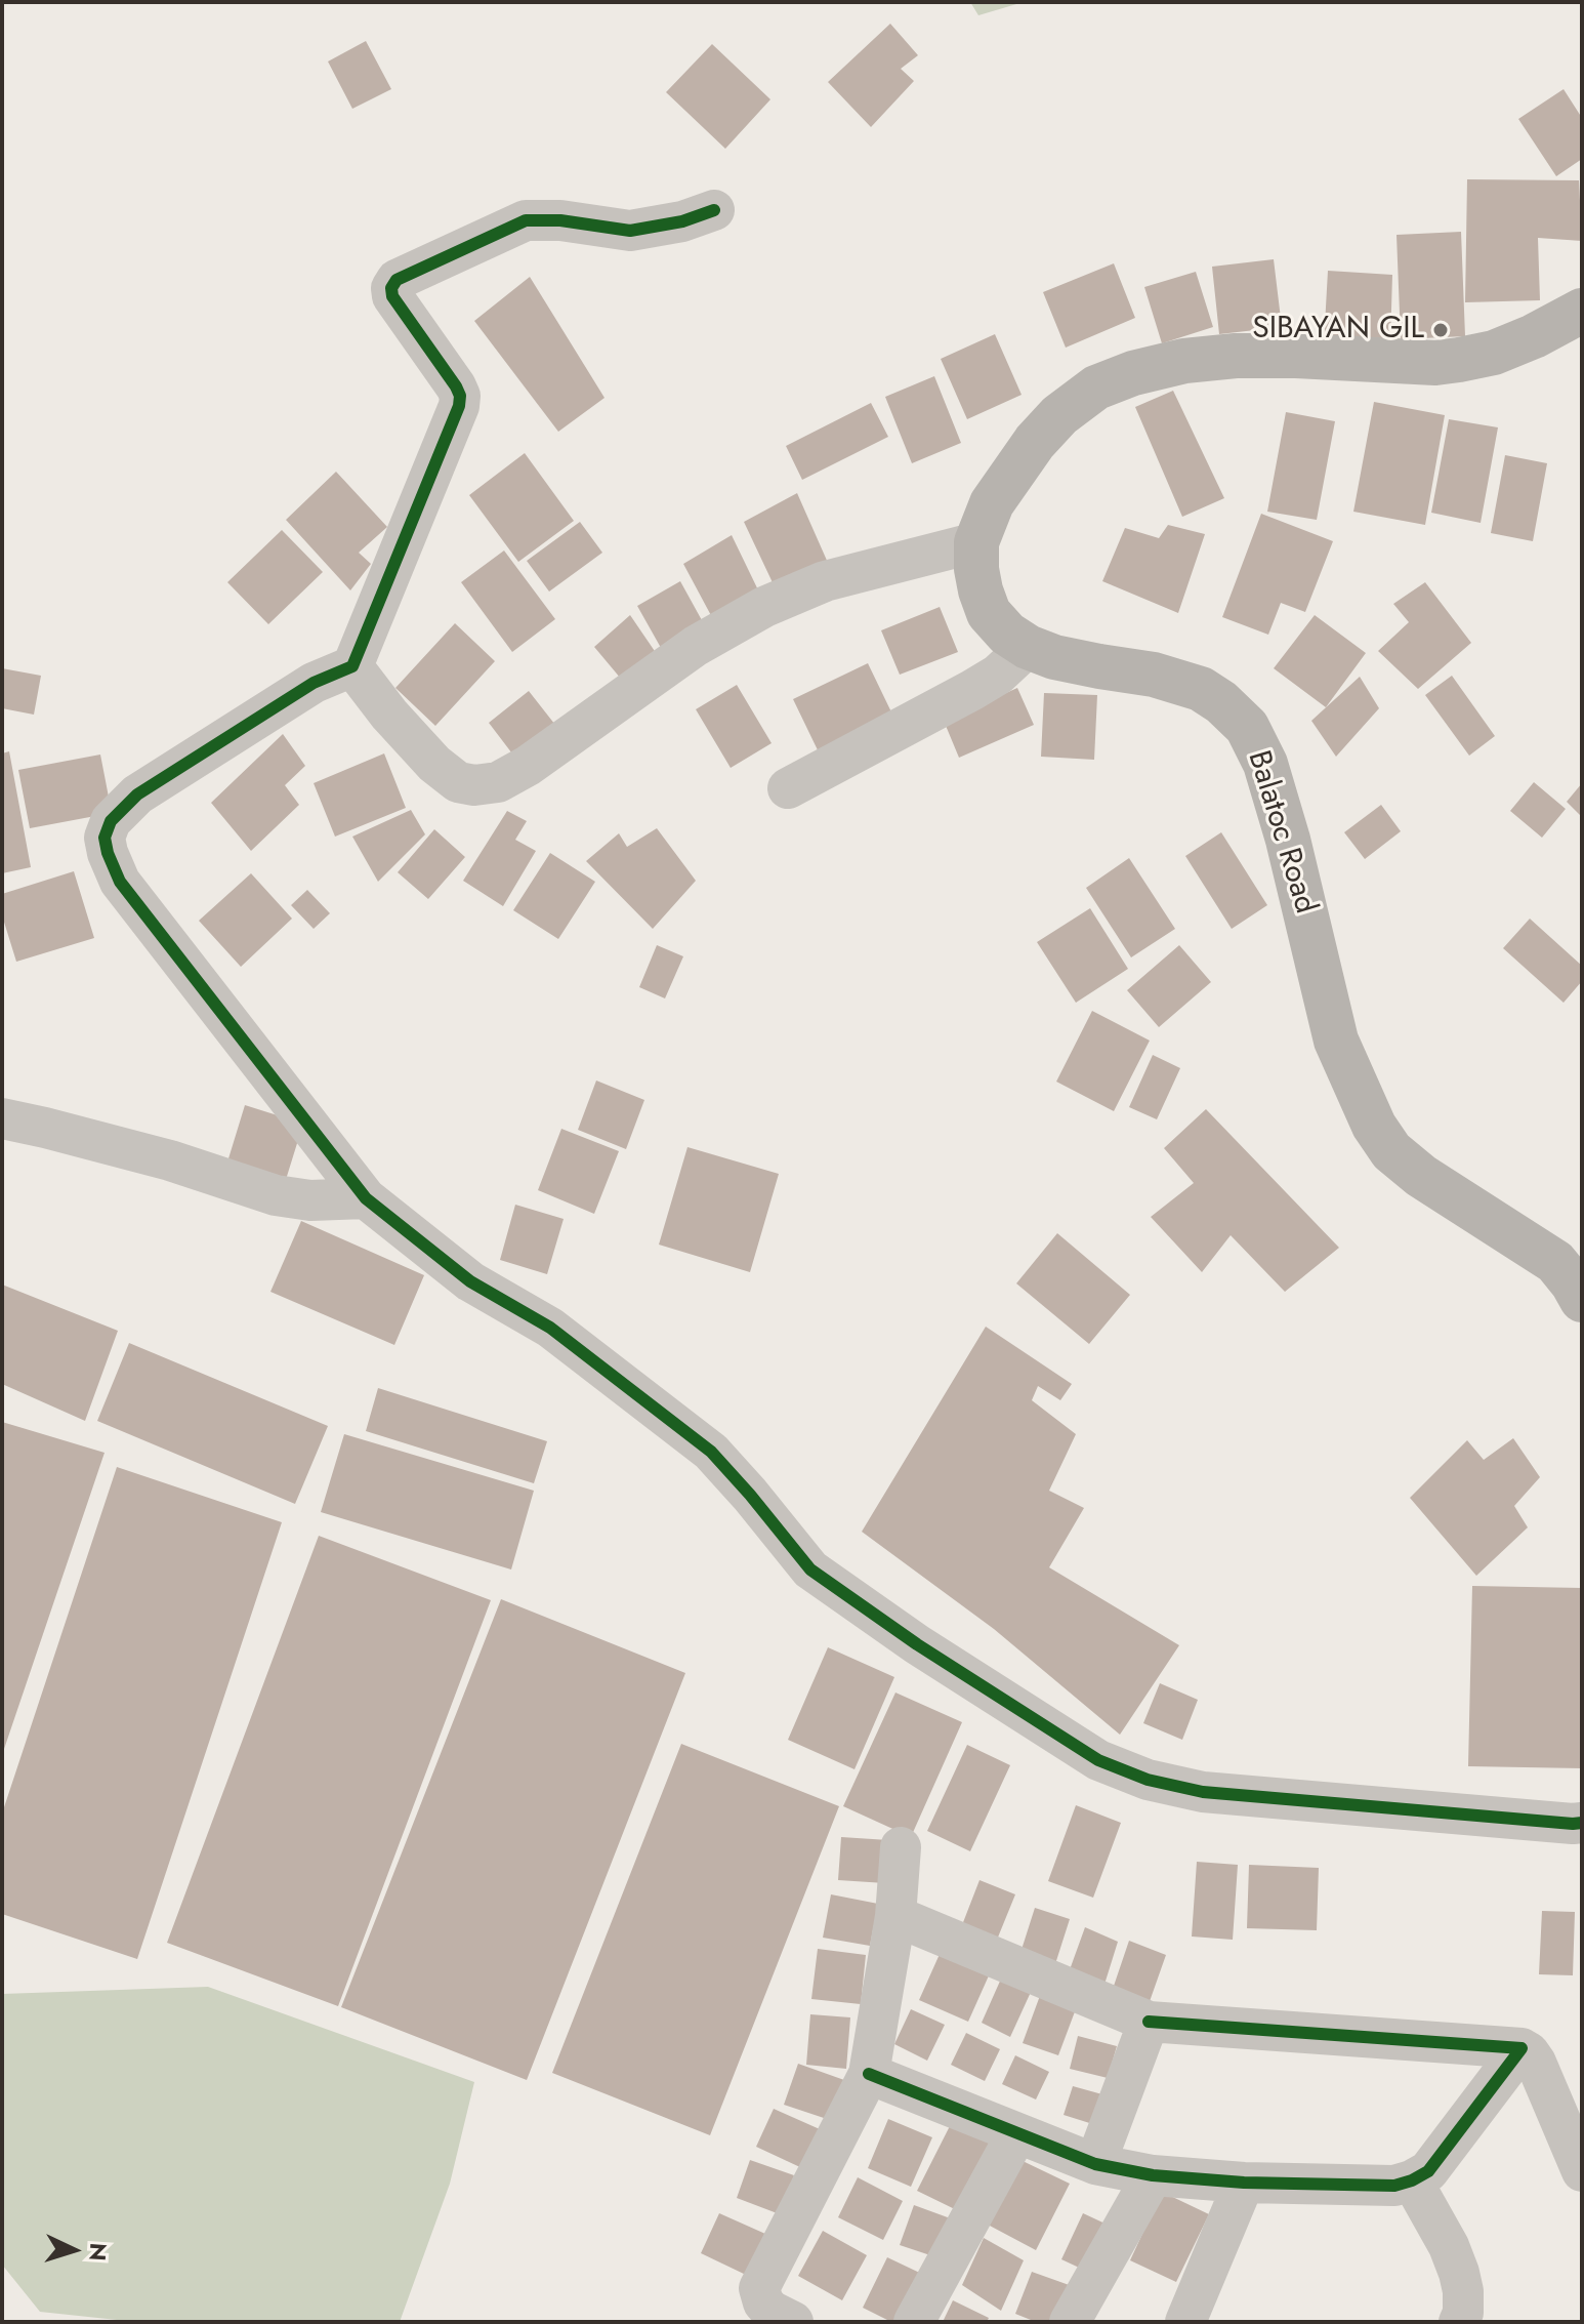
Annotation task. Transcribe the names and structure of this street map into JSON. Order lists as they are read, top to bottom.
{
  "streets": {
    "main road": ["Balatoc Road"]
  },
  "places": ["SIBAYAN GIL"],
  "north": "right"
}
